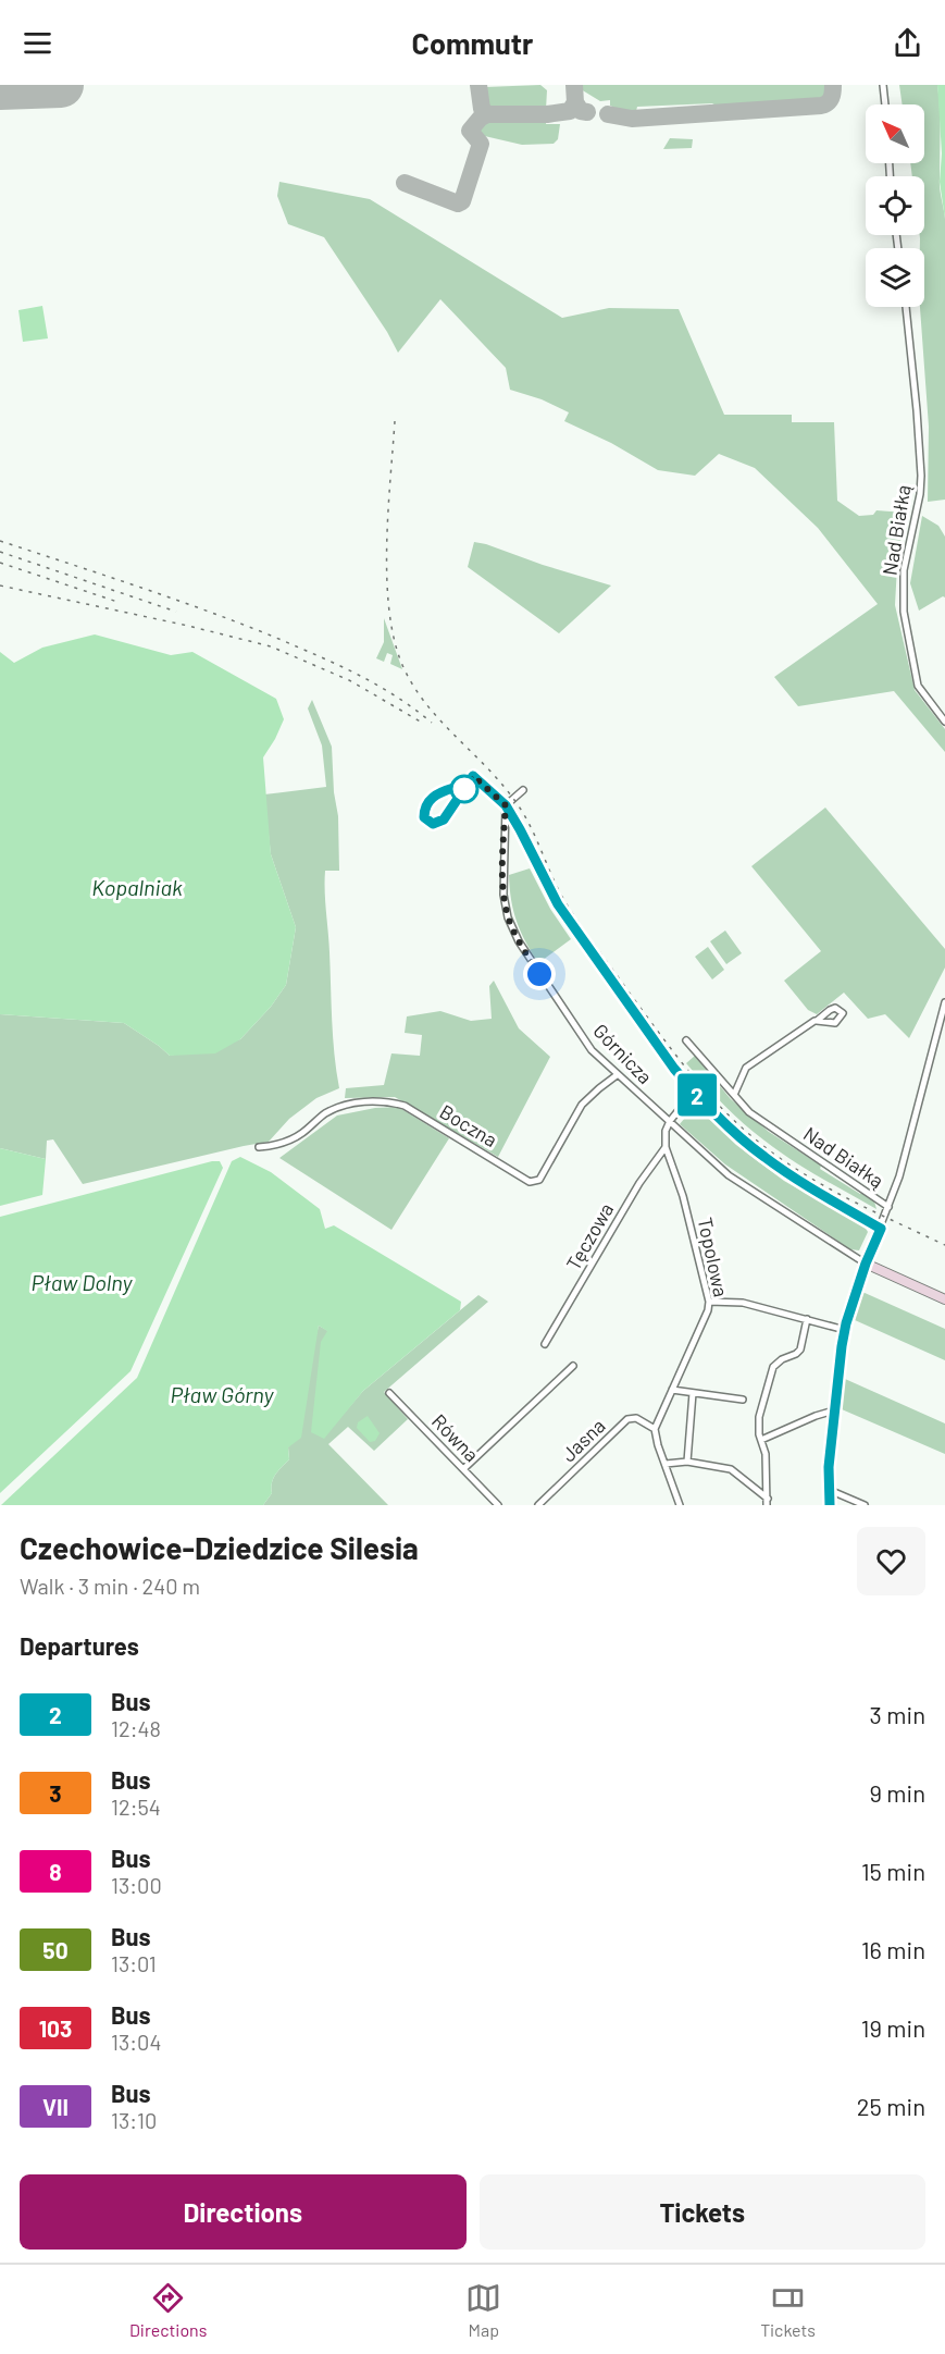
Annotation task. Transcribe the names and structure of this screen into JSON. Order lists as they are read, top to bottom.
{
  "streets": {
    "street": [
      "Nad Białką",
      "Górnicza",
      "Boczna",
      "Tęczowa",
      "Topolowa",
      "Równa",
      "Jasna"
    ]
  },
  "crossings": [
    ["Górnicza", "Boczna"],
    ["Górnicza", "Topolowa"],
    ["Tęczowa", "Topolowa"],
    ["Topolowa", "Jasna"]
  ],
  "water": ["Kopalniak", "Pław Dolny", "Pław Górny"],
  "lines": ["bus line 2"],
  "north": "top left",
  "page": {
    "header": "Commutr",
    "on_map": "2",
    "heading": [
      ["Czechowice-Dziedzice Silesia", "Walk · 3 min · 240 m"],
      "Departures"
    ],
    "list": [
      {
        "mark": "2",
        "name": "Bus",
        "note": "12:48",
        "value": "3 min"
      },
      {
        "mark": "3",
        "name": "Bus",
        "note": "12:54",
        "value": "9 min"
      },
      {
        "mark": "8",
        "name": "Bus",
        "note": "13:00",
        "value": "15 min"
      },
      {
        "mark": "50",
        "name": "Bus",
        "note": "13:01",
        "value": "16 min"
      },
      {
        "mark": "103",
        "name": "Bus",
        "note": "13:04",
        "value": "19 min"
      },
      {
        "mark": "VII",
        "name": "Bus",
        "note": "13:10",
        "value": "25 min"
      }
    ],
    "buttons": ["Directions", "Tickets"],
    "tabs": ["Directions", "Map", "Tickets"]
  }
}
